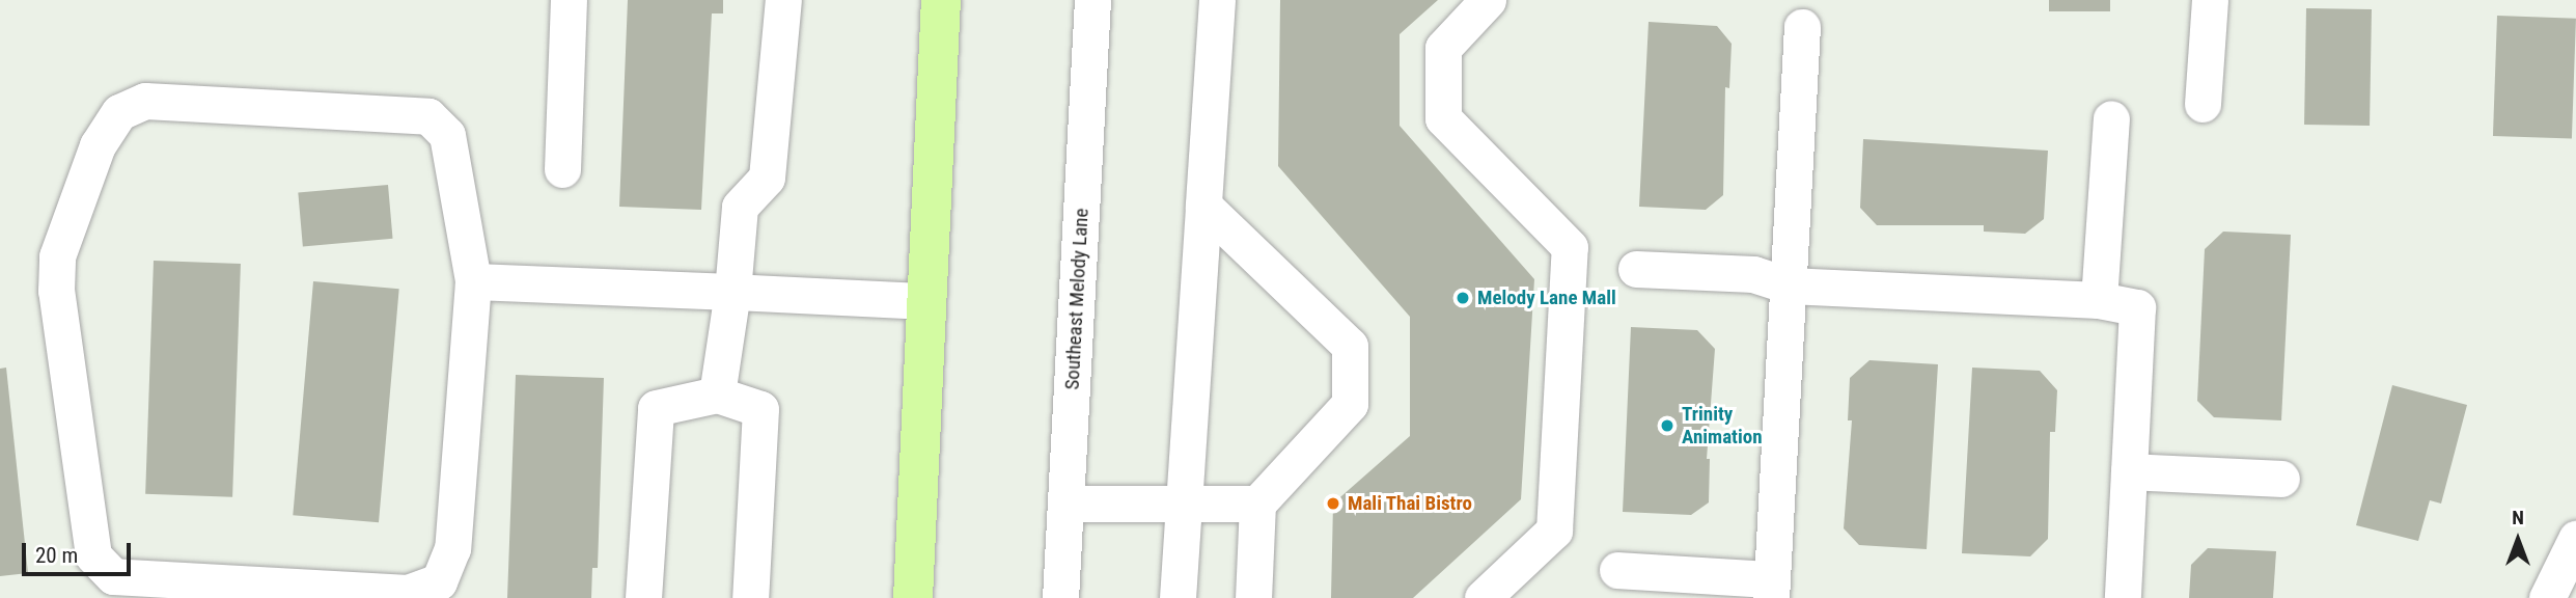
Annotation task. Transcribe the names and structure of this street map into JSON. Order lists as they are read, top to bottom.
{
  "streets": {
    "street": ["Southeast Melody Lane"]
  },
  "places": ["Melody Lane Mall", "Trinity Animation", "Mali Thai Bistro"],
  "scale_bar": "20 m",
  "north": "top"
}
